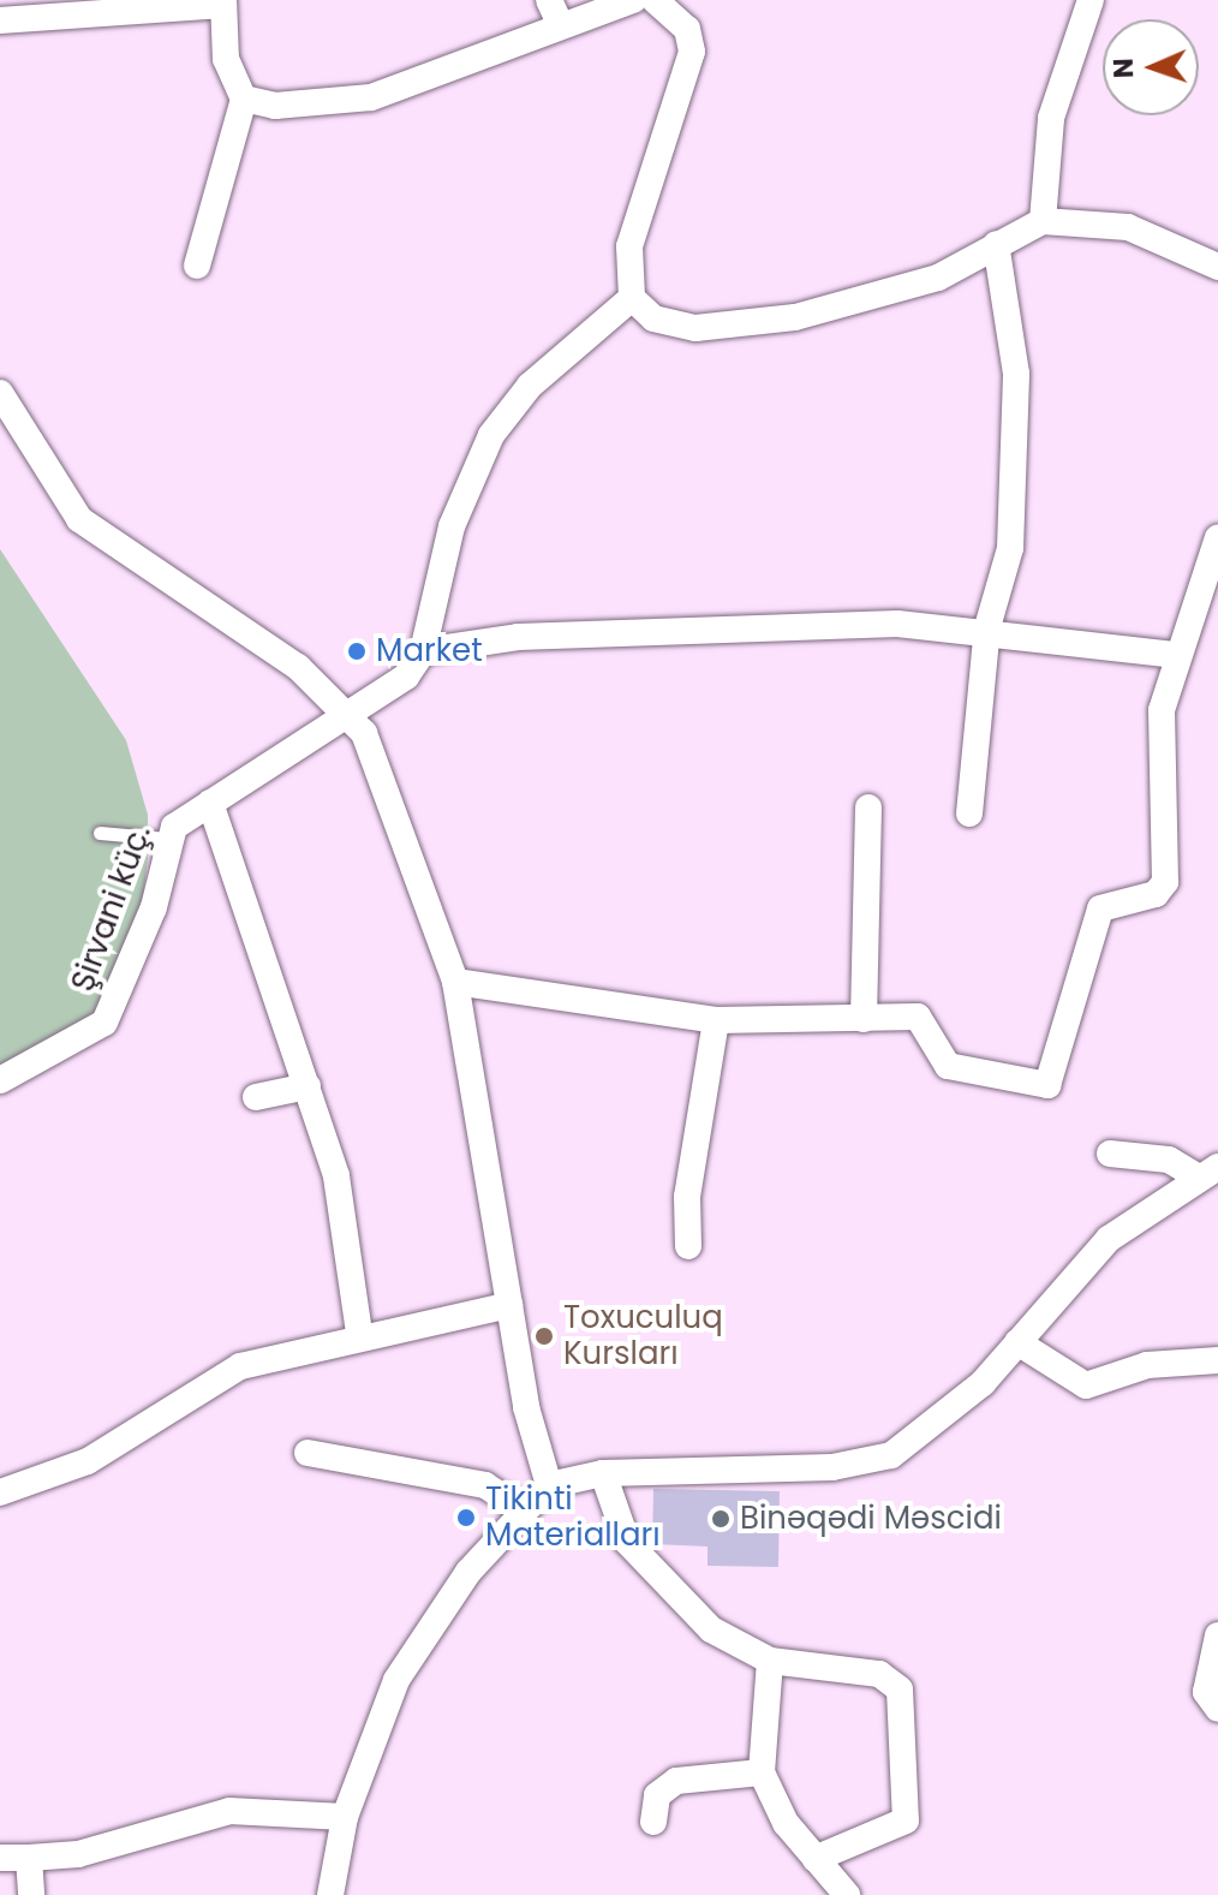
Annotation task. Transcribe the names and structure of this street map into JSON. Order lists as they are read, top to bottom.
{
  "streets": {
    "street": ["Şirvani küç."]
  },
  "places": [
    "Market",
    "Toxuculuq Kursları",
    "Tikinti Materialları",
    "Binəqədi Məscidi"
  ],
  "north": "left"
}
